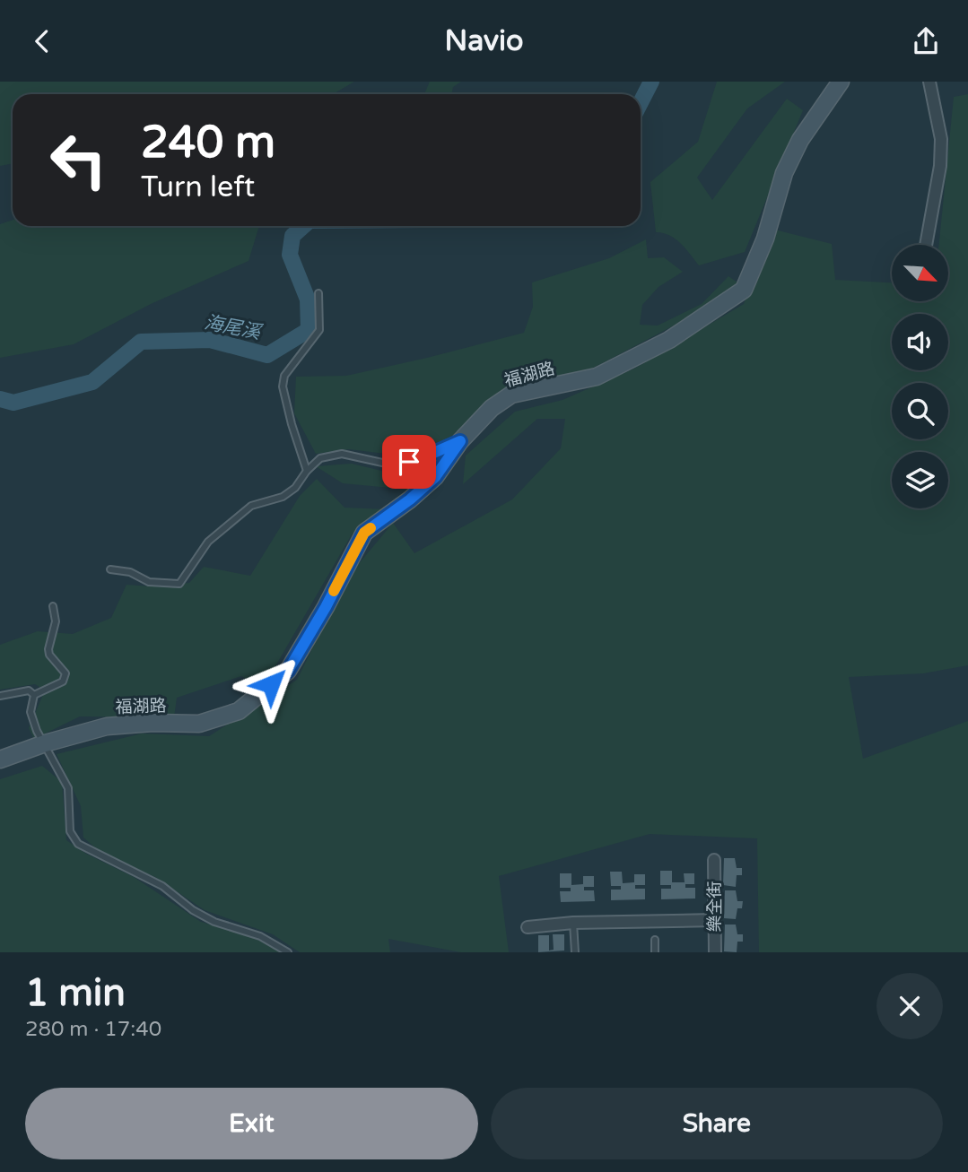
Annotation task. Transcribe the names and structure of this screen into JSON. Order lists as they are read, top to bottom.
{
  "streets": {
    "street": ["福湖路", "樂全街"]
  },
  "water": ["海尾溪"],
  "north": "bottom right",
  "page": {
    "header": "Navio",
    "turn": ["240 m", "Turn left"],
    "heading": ["1 min", "280 m · 17:40"],
    "buttons": ["Exit", "Share"]
  }
}
